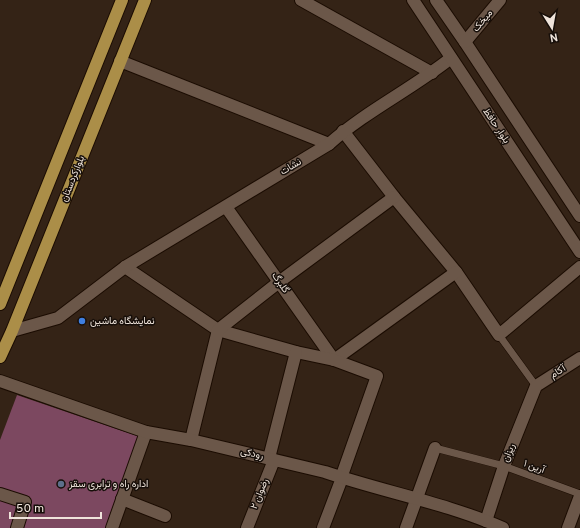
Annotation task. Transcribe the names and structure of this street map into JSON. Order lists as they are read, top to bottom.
{
  "streets": {
    "main road": ["بلوارکردستان"],
    "street": [
      "میخک",
      "بلوار حافظ",
      "نشات",
      "گلبرگ",
      "آکام",
      "ریزان",
      "رودکی",
      "رضوان ۲"
    ],
    "lane": ["آرین ۱"]
  },
  "crossings": [
    ["میخک", "بلوار حافظ"],
    ["بلوار حافظ", "نشات"],
    ["نشات", "بلوارکردستان"],
    ["نشات", "گلبرگ"],
    ["آکام", "ریزان"],
    ["ریزان", "رودکی"],
    ["ریزان", "آرین ۱"],
    ["رودکی", "رضوان ۲"]
  ],
  "places": ["نمایشگاه ماشین", "اداره راه و ترابری سقز"],
  "scale_bar": "50 m",
  "north": "bottom"
}
